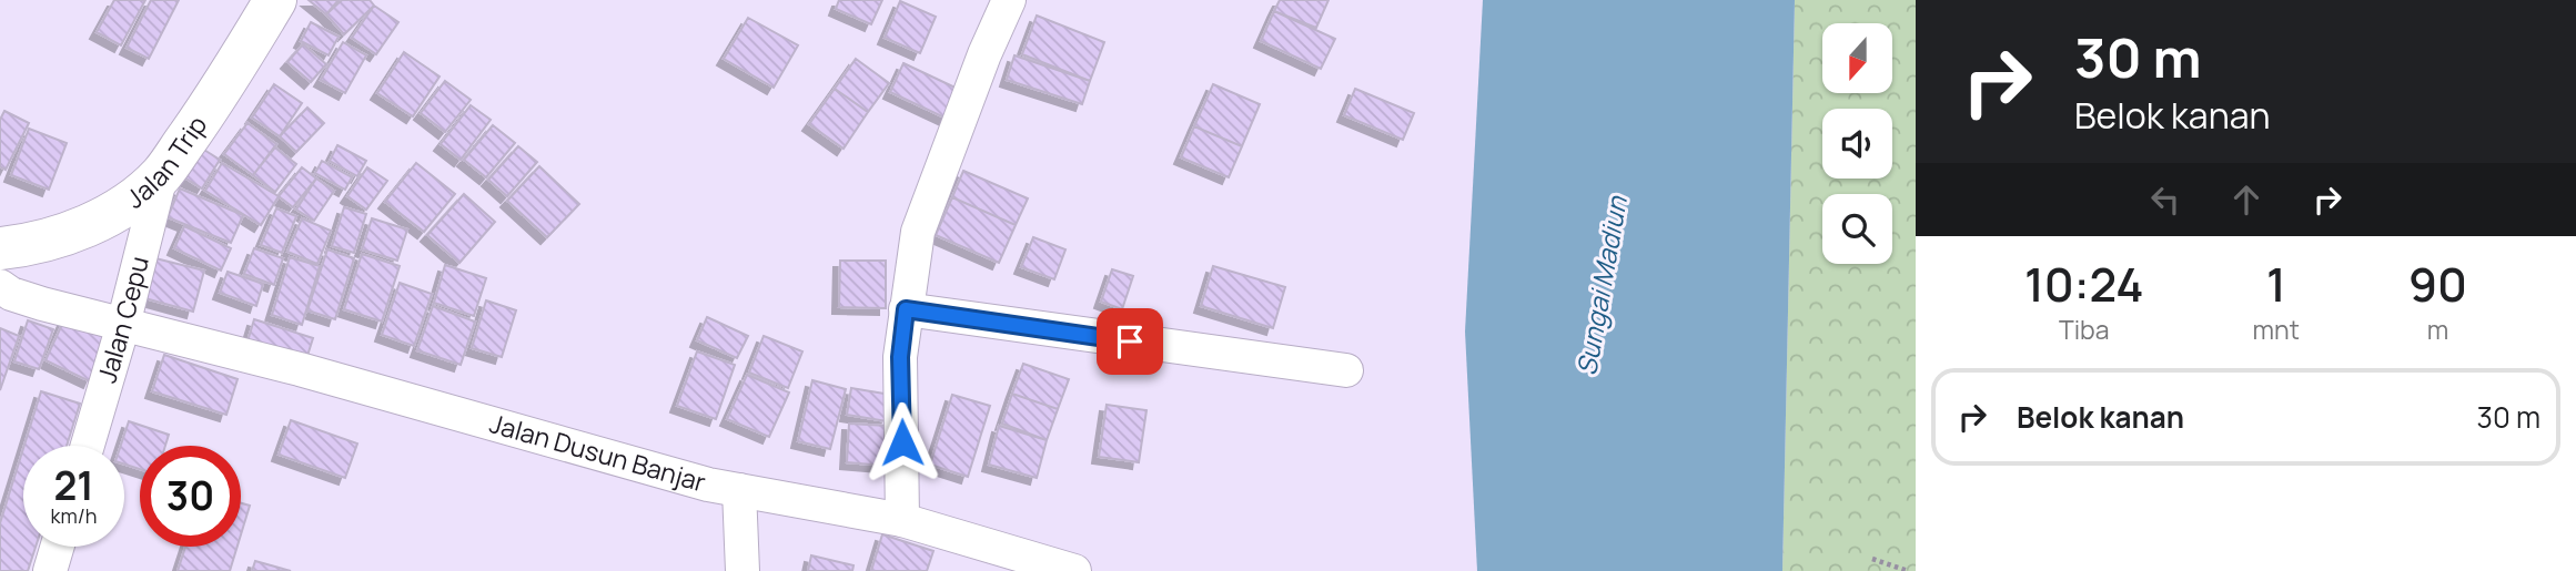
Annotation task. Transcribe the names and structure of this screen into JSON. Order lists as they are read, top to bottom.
{
  "streets": {
    "highway": ["Jalan Trip"],
    "street": ["Jalan Cepu", "Jalan Dusun Banjar"]
  },
  "crossings": [
    ["Jalan Trip", "Jalan Cepu"],
    ["Jalan Cepu", "Jalan Dusun Banjar"]
  ],
  "water": ["Sungai Madiun"],
  "north": "bottom",
  "page": {
    "turn": ["30 m", "Belok kanan"],
    "eta": [
      "10:24",
      "Tiba",
      "1",
      "mnt",
      "90",
      "m"
    ],
    "list": [
      {
        "name": "Belok kanan",
        "value": "30 m"
      }
    ],
    "speed": "21 km/h",
    "limit": "30"
  }
}
